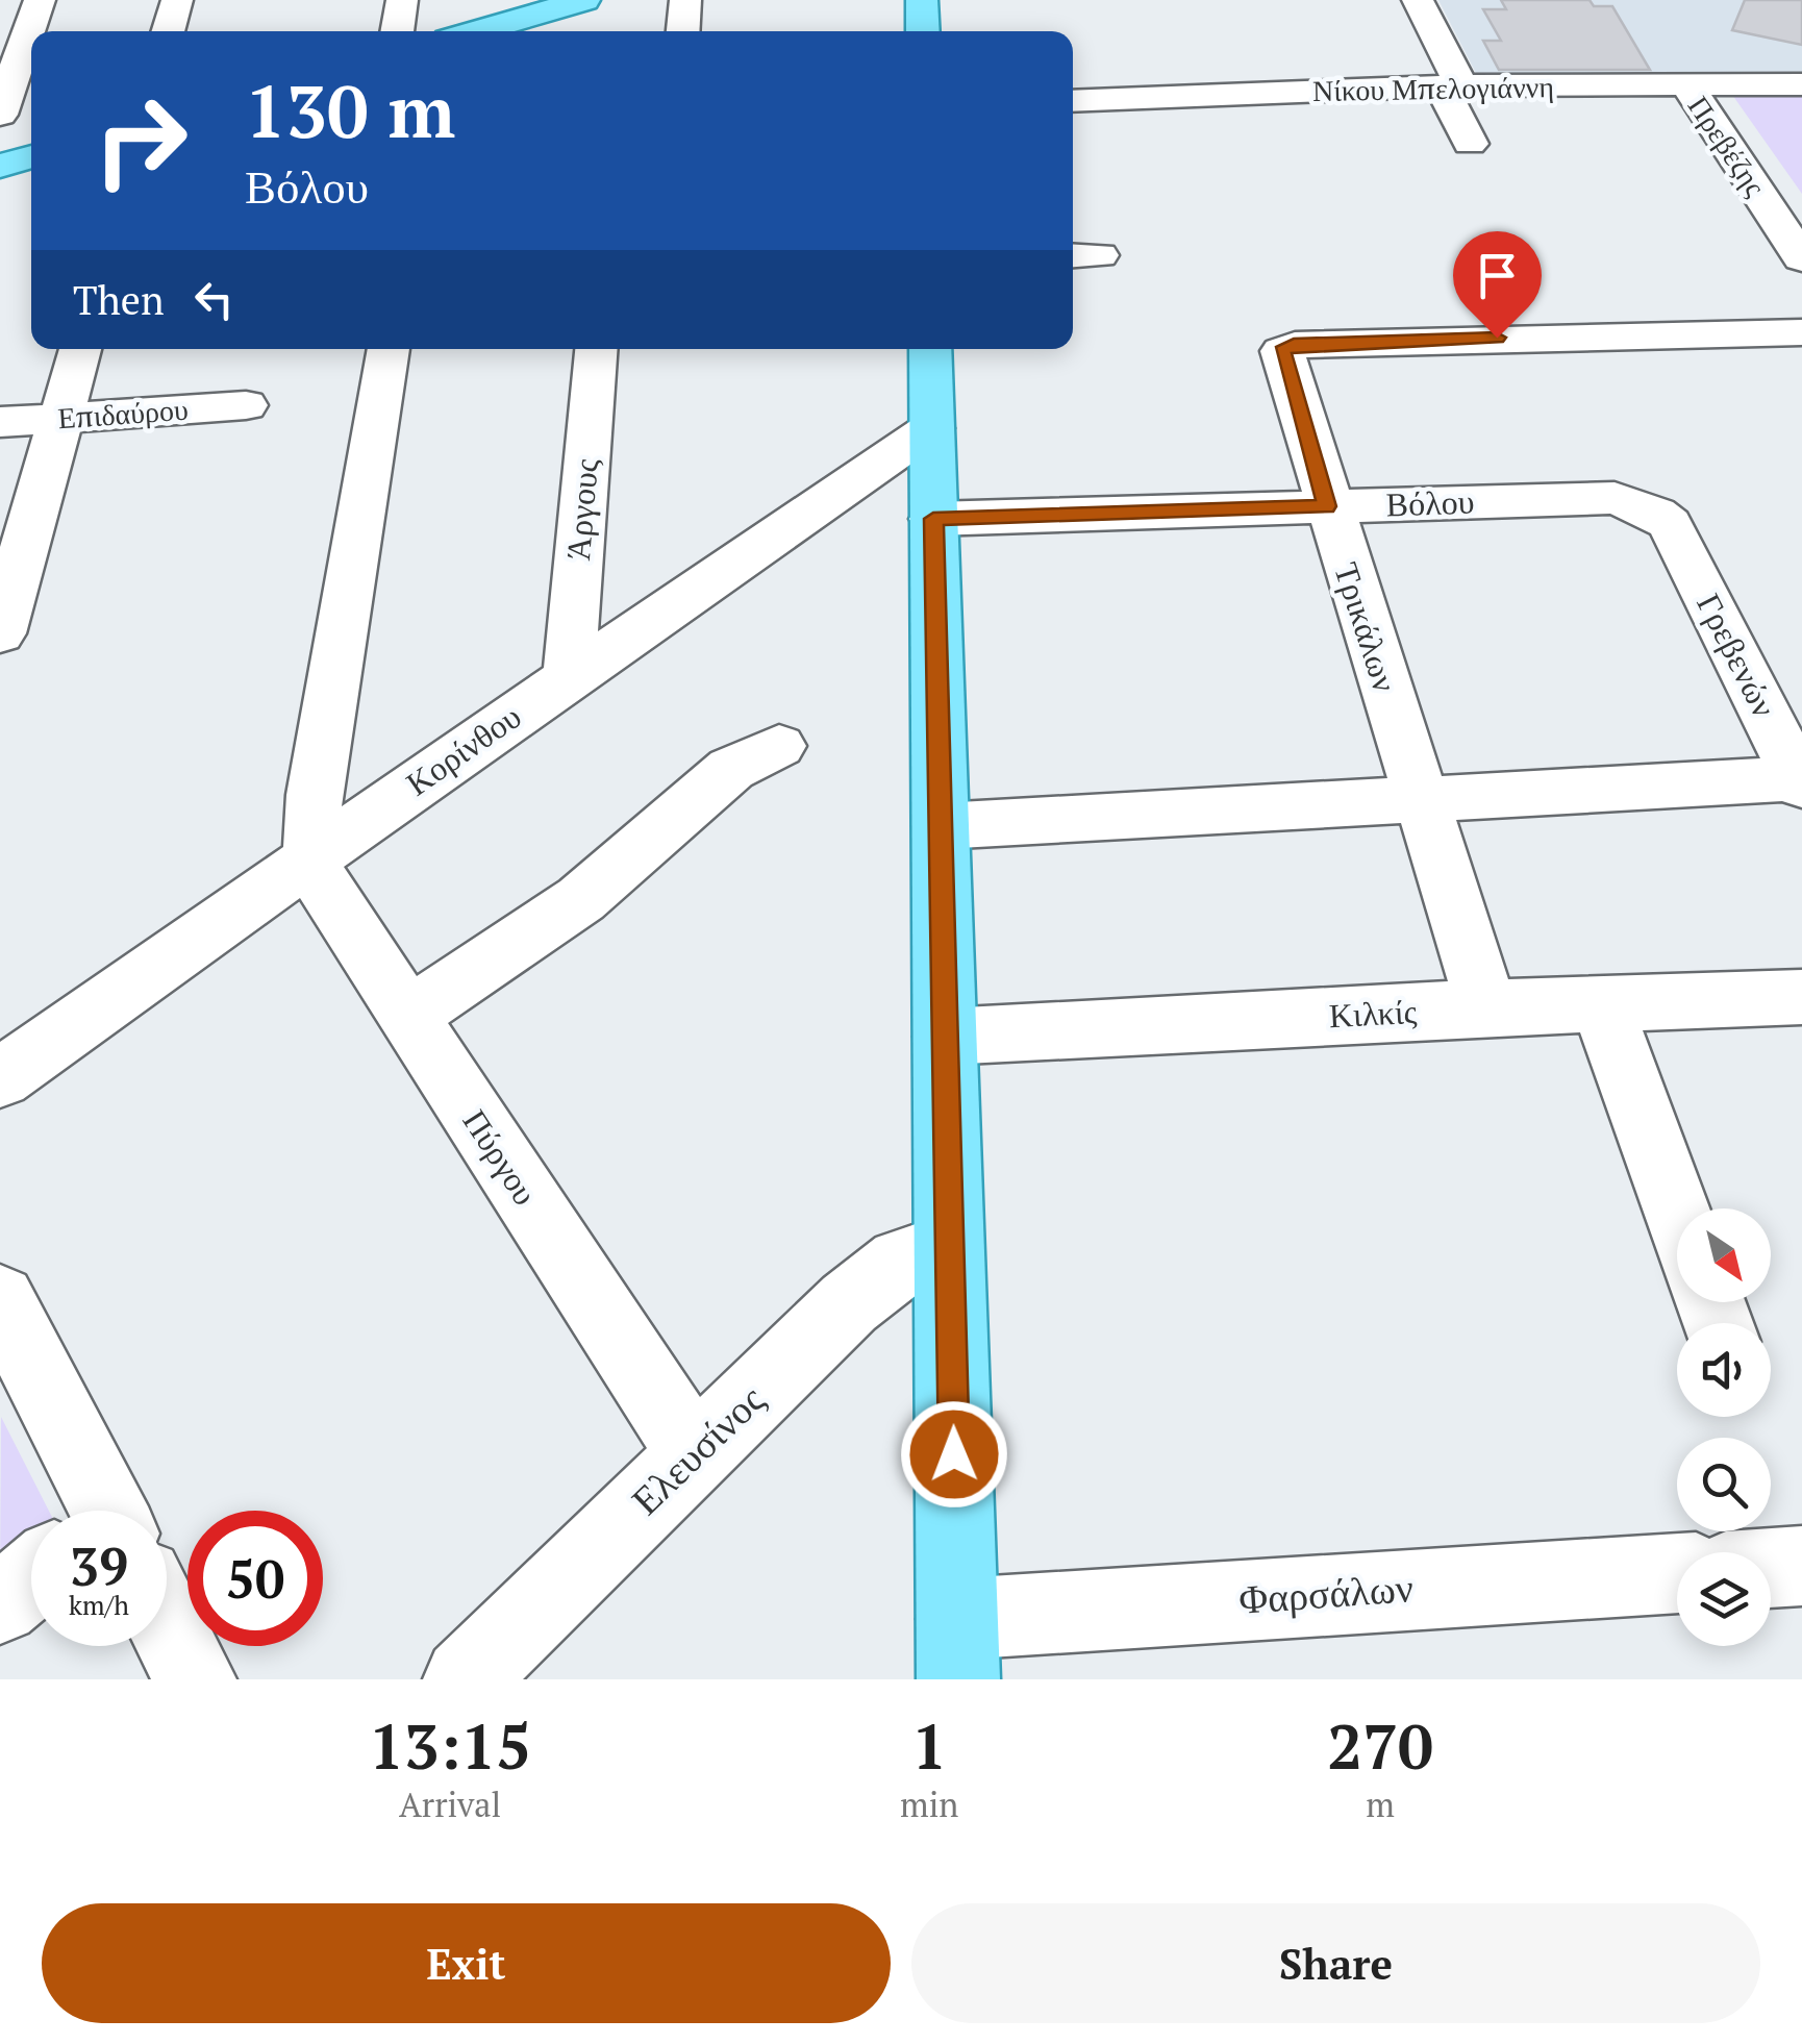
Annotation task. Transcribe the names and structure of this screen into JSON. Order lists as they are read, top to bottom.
{
  "streets": {
    "street": [
      "Νίκου Μπελογιάννη",
      "Πρεβέζης",
      "Επιδαύρου",
      "Βόλου",
      "Άργους",
      "Τρικάλων",
      "Γρεβενών",
      "Κορίνθου",
      "Κιλκίς",
      "Πύργου",
      "Ελευσίνος",
      "Φαρσάλων"
    ]
  },
  "crossings": [
    ["Νίκου Μπελογιάννη", "Πρεβέζης"],
    ["Βόλου", "Τρικάλων"],
    ["Βόλου", "Γρεβενών"],
    ["Άργους", "Κορίνθου"],
    ["Τρικάλων", "Κιλκίς"],
    ["Κορίνθου", "Πύργου"],
    ["Πύργου", "Ελευσίνος"]
  ],
  "north": "bottom right",
  "page": {
    "turn": ["130 m", "Βόλου"],
    "then": "Then",
    "speed": "39 km/h",
    "limit": "50",
    "eta": [
      "13:15",
      "Arrival",
      "1",
      "min",
      "270",
      "m"
    ],
    "buttons": ["Exit", "Share"]
  }
}
